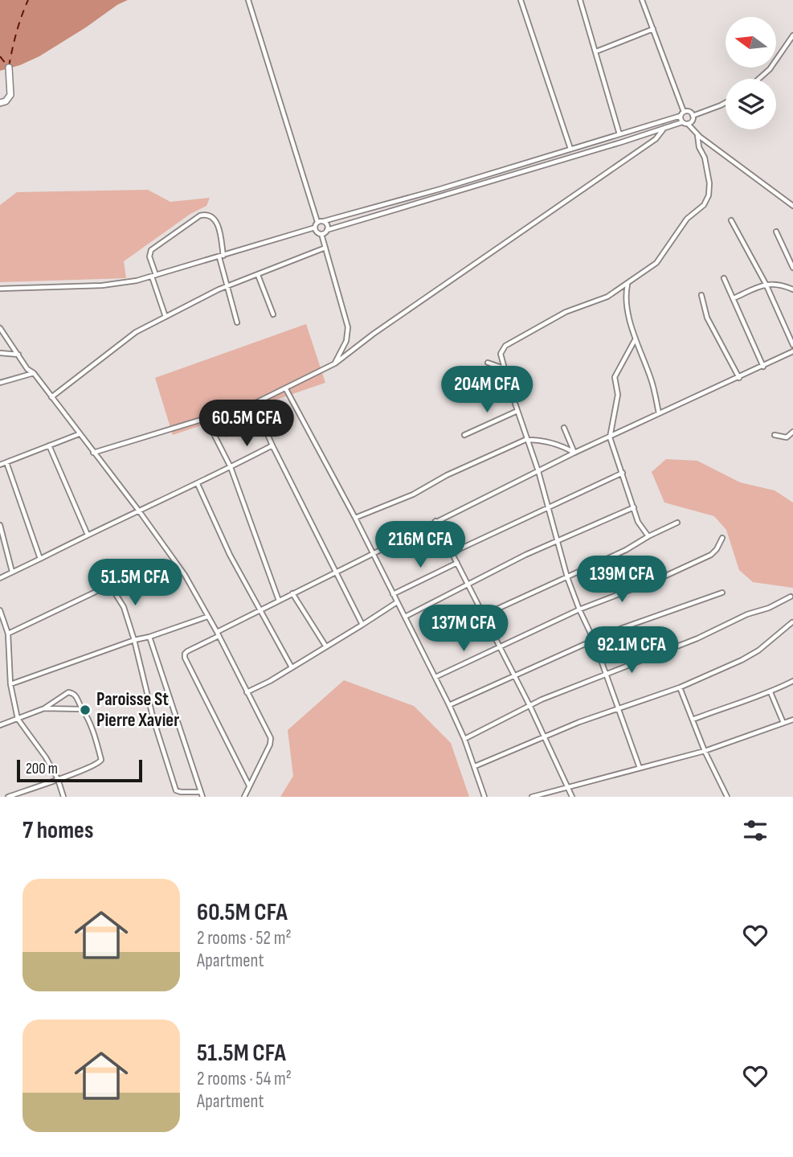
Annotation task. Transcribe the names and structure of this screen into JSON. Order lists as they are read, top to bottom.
{
  "places": ["Paroisse St Pierre Xavier"],
  "scale_bar": "200 m",
  "north": "left",
  "page": {
    "price": [
      "204M CFA",
      "60.5M CFA",
      "216M CFA",
      "139M CFA",
      "51.5M CFA",
      "137M CFA",
      "92.1M CFA"
    ],
    "scale": "200 m",
    "heading": "7 homes",
    "list": [
      {
        "name": "60.5M CFA",
        "note": "2 rooms · 52 m² · Apartment"
      },
      {
        "name": "51.5M CFA",
        "note": "2 rooms · 54 m² · Apartment"
      }
    ]
  }
}
